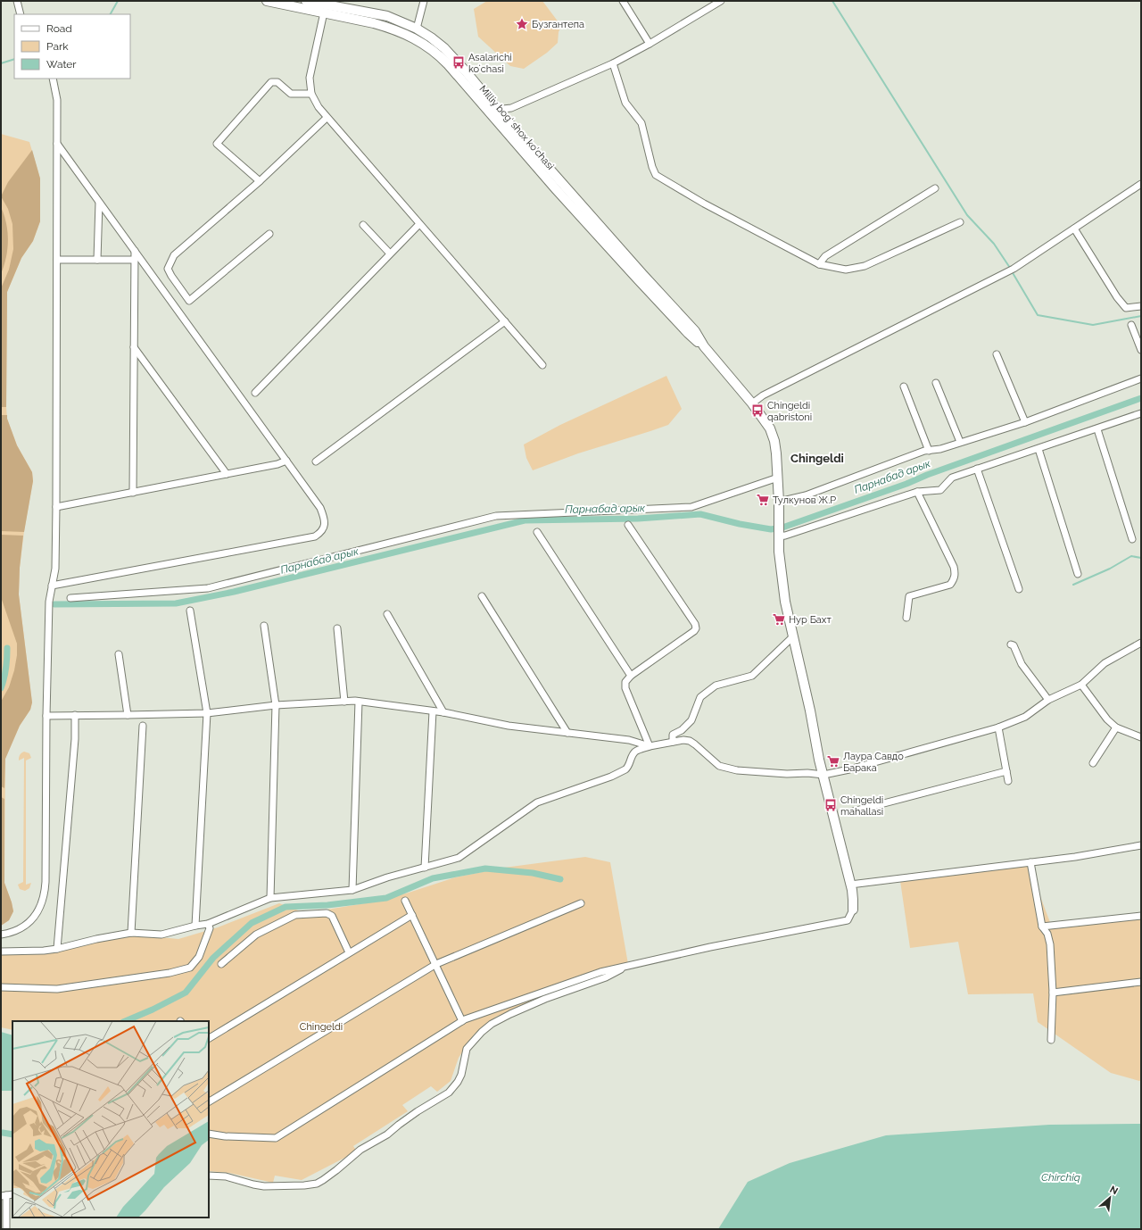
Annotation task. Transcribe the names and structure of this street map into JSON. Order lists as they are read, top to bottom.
{
  "streets": {
    "main road": ["Milliy bog‘ shox ko‘chasi"]
  },
  "districts": ["Chingeldi"],
  "water": ["Парнабад арык", "Chirchiq"],
  "parks": ["Chingeldi"],
  "places": {
    "place": ["Бузгантепа"],
    "bus stop": ["Asalarichi koʻchasi", "Chingeldi qabristoni", "Chingeldi mahallasi"],
    "supermarket": ["Тулкунов Ж.Р", "Нур Бахт", "Лаура Савдо Барака"]
  },
  "legend": ["Road", "Park", "Water"],
  "north": "top right"
}
